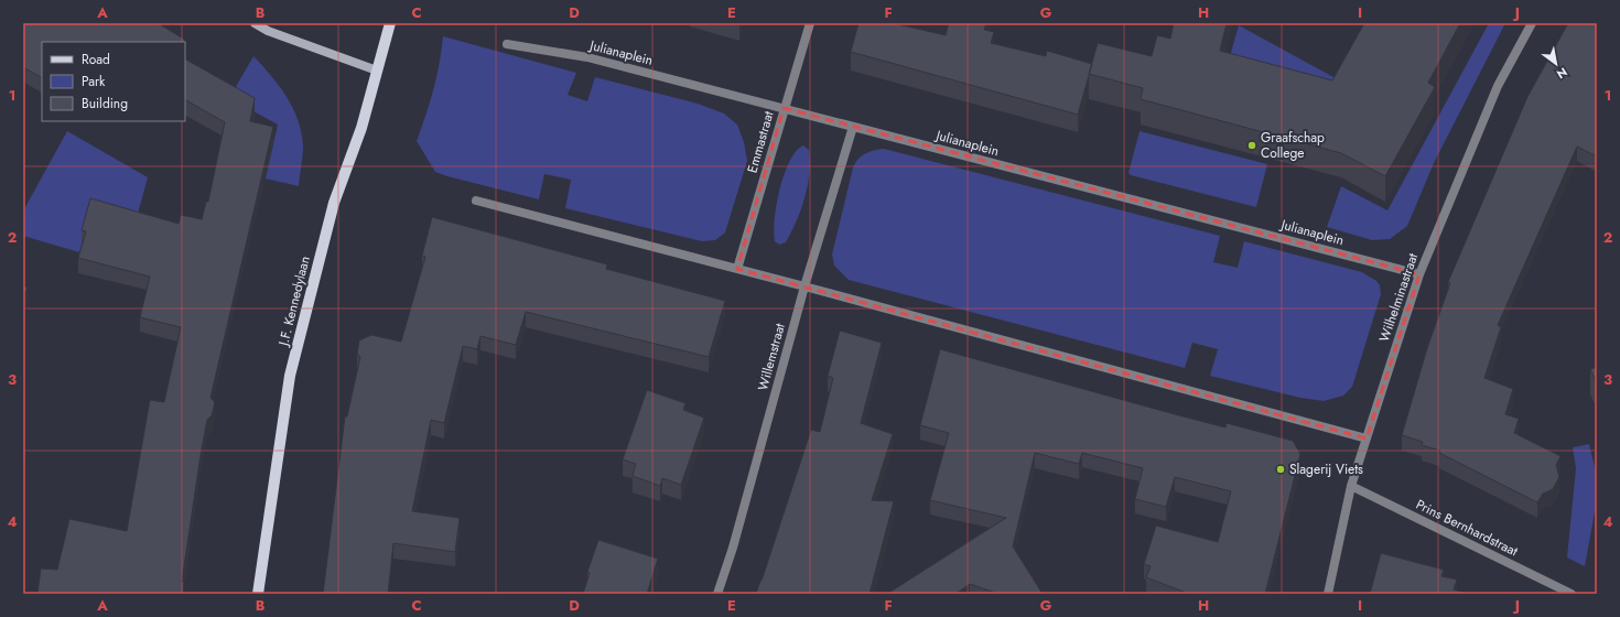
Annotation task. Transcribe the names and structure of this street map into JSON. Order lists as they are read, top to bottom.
{
  "streets": {
    "main road": ["J.F. Kennedylaan"],
    "street": [
      "Julianaplein",
      "Emmastraat",
      "Wilhelminastraat",
      "Willemstraat",
      "Prins Bernhardstraat"
    ]
  },
  "crossings": [
    ["Julianaplein", "Emmastraat"],
    ["Julianaplein", "Wilhelminastraat"],
    ["Julianaplein", "Willemstraat"],
    ["Wilhelminastraat", "Prins Bernhardstraat"]
  ],
  "places": ["Graafschap College", "Slagerij Viets"],
  "legend": ["Road", "Park", "Building"],
  "north": "bottom right",
  "grid": {
    "columns": [
      "A",
      "B",
      "C",
      "D",
      "E",
      "F",
      "G",
      "H",
      "I",
      "J"
    ],
    "rows": [
      "1",
      "2",
      "3",
      "4"
    ]
  }
}
